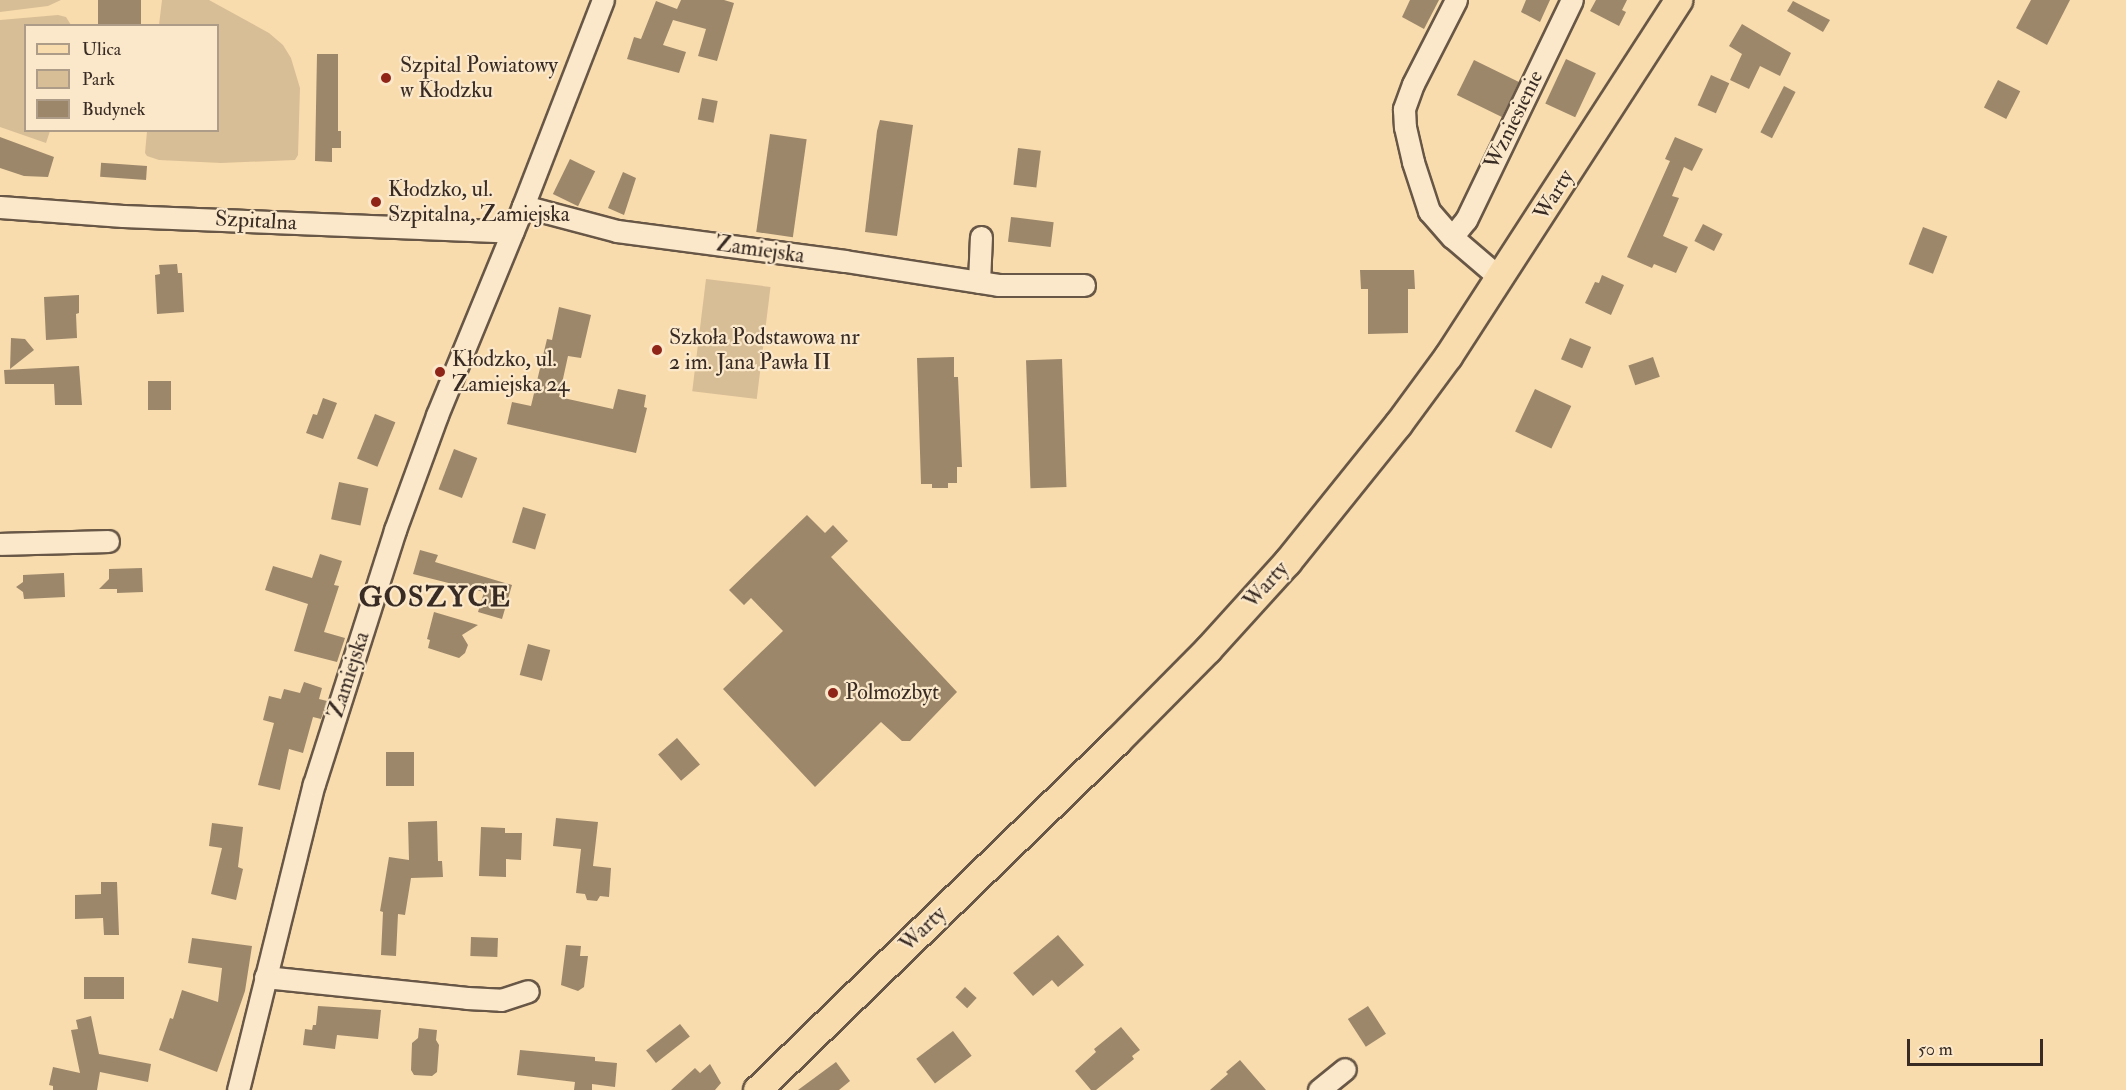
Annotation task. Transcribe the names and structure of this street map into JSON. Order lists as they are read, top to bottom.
{
  "streets": {
    "main road": ["Warty"],
    "street": ["Wzniesienie", "Szpitalna", "Zamiejska"]
  },
  "crossings": [
    ["Szpitalna", "Zamiejska"]
  ],
  "districts": ["GOSZYCE"],
  "places": [
    "Szpital Powiatowy w Kłodzku",
    "Kłodzko, ul. Szpitalna, Zamiejska",
    "Szkoła Podstawowa nr 2 im. Jana Pawła II",
    "Kłodzko, ul. Zamiejska 24",
    "Polmozbyt"
  ],
  "legend": ["Ulica", "Park", "Budynek"],
  "scale_bar": "50 m"
}
